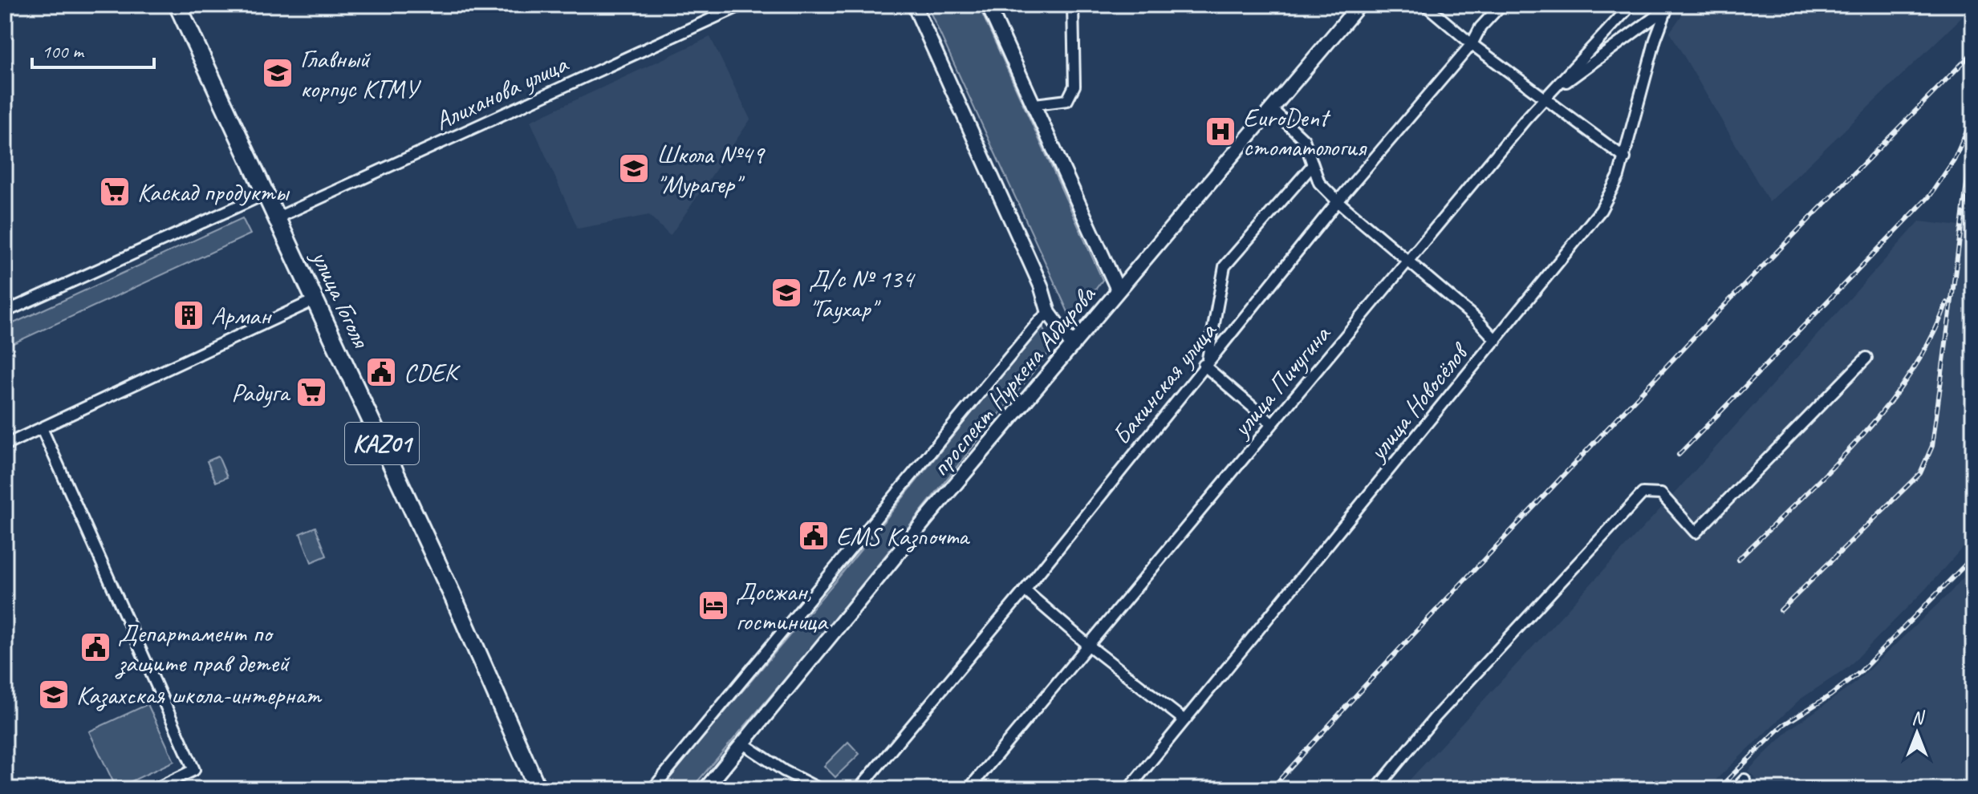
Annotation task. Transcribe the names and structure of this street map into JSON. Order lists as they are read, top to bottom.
{
  "streets": {
    "highway": ["улица Гоголя", "KАZ01"],
    "main road": ["проспект Нуркена Абдирова"],
    "street": [
      "Алиханова улица",
      "улица Пичугина",
      "Бакинская улица",
      "улица Новосёлов"
    ]
  },
  "crossings": [
    ["Алиханова улица", "улица Гоголя"]
  ],
  "places": {
    "school or university": [
      "Главный корпус КГМУ",
      "Школа №49 \"Мурагер\"",
      "Д/с № 134 \"Гаухар\"",
      "Казахская школа-интернат"
    ],
    "hospital": ["EuroDent стоматология"],
    "supermarket": ["Каскад продукты", "Радуга"],
    "building": ["Арман"],
    "public building": ["CDEK", "EMS Казпочта", "Департамент по защите прав детей"],
    "hotel": ["Досжан, гостиница"]
  },
  "scale_bar": "100 m",
  "north": "top"
}
